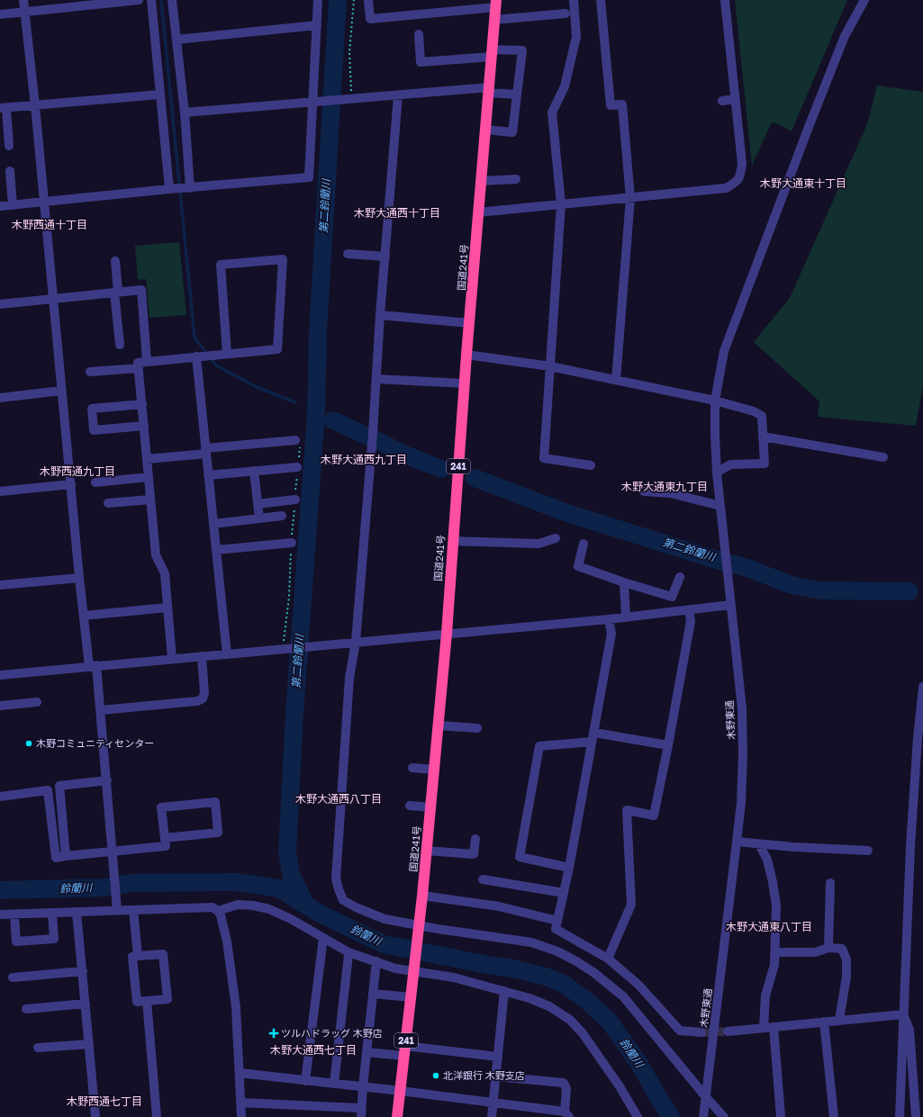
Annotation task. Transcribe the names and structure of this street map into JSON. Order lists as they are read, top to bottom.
{
  "streets": {
    "highway": ["国道241号", "241"],
    "street": ["木野東通"]
  },
  "districts": [
    "木野大通東十丁目",
    "木野大通西十丁目",
    "木野西通十丁目",
    "木野大通西九丁目",
    "木野西通九丁目",
    "木野大通東九丁目",
    "木野大通西八丁目",
    "木野大通東八丁目",
    "木野大通西七丁目",
    "木野西通七丁目"
  ],
  "water": ["第二鈴蘭川", "鈴蘭川"],
  "places": {
    "other": ["木野コミュニティセンター", "北洋銀行 木野支店"],
    "health": ["ツルハドラッグ 木野店"]
  }
}
